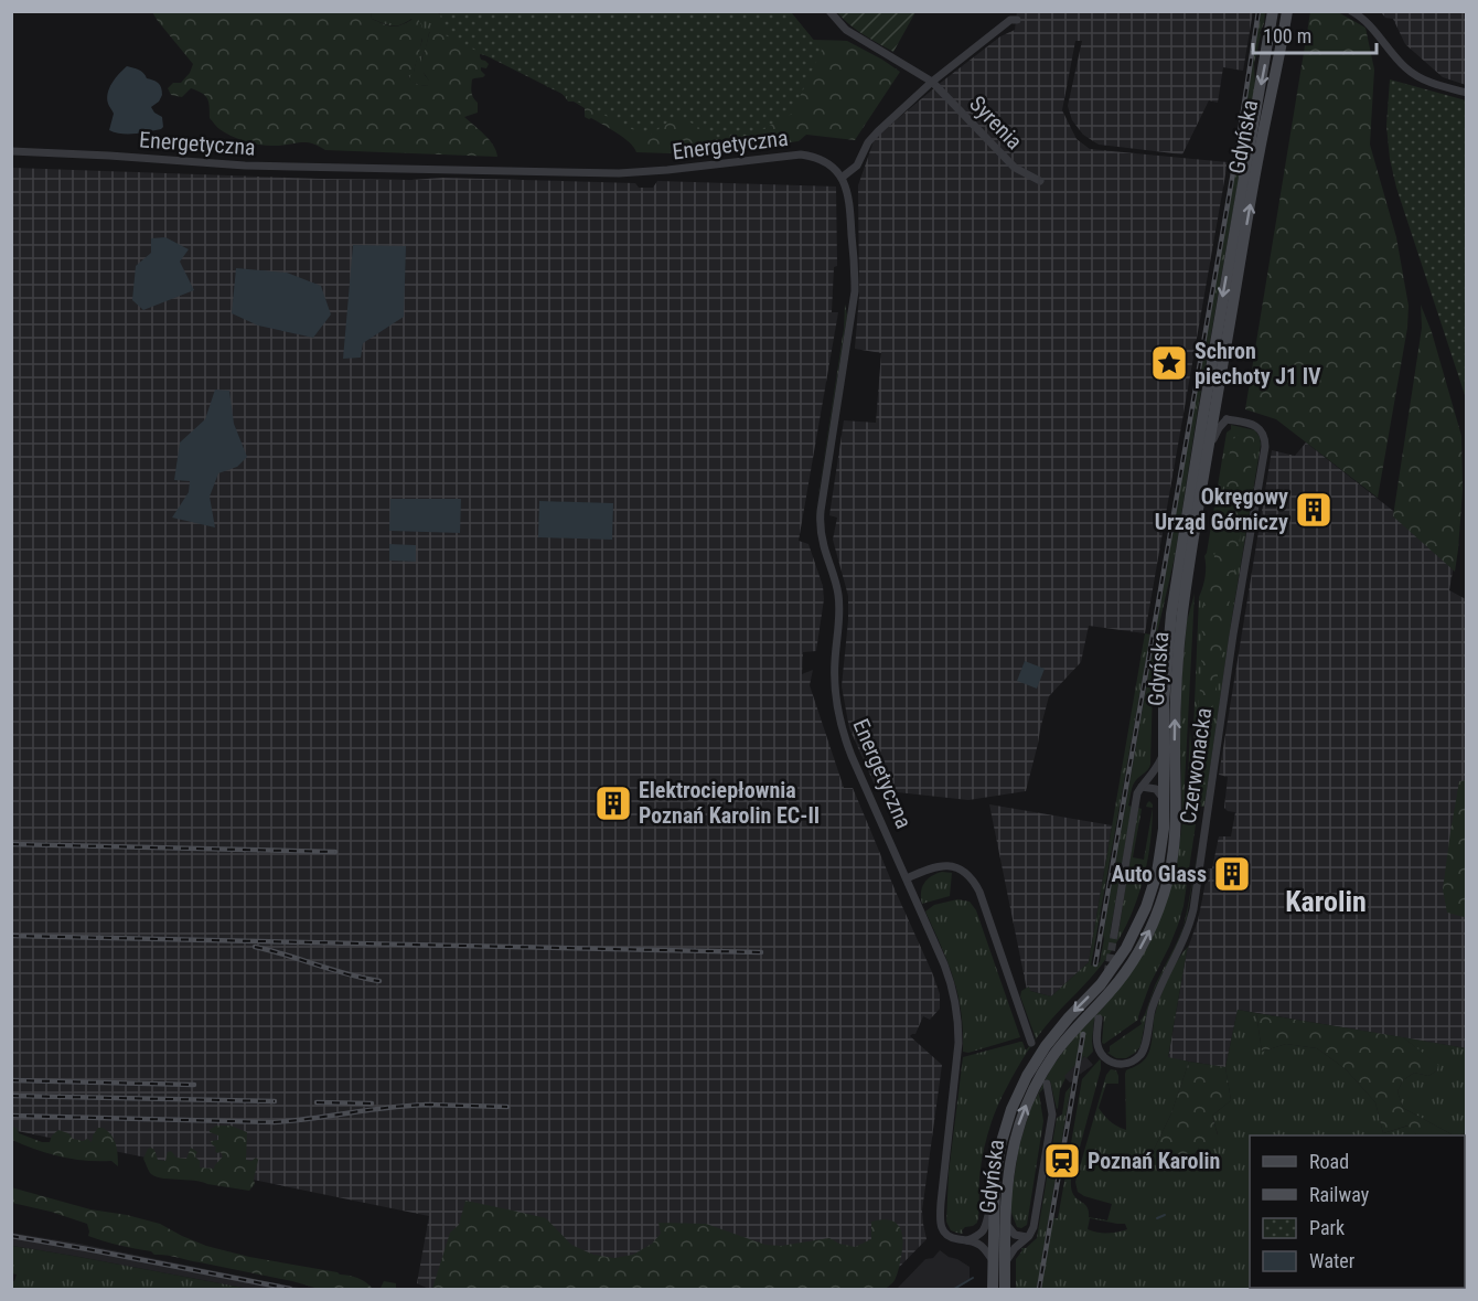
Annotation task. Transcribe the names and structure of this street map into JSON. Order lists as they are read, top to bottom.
{
  "streets": {
    "main road": ["Gdyńska"],
    "street": ["Syrenia", "Energetyczna", "Czerwonacka"]
  },
  "crossings": [
    ["Gdyńska", "Energetyczna"],
    ["Gdyńska", "Czerwonacka"]
  ],
  "districts": ["Karolin"],
  "places": {
    "place": ["Schron piechoty J1 IV"],
    "building": ["Okręgowy Urząd Górniczy", "Elektrociepłownia Poznań Karolin EC-II", "Auto Glass"],
    "station": ["Poznań Karolin"]
  },
  "legend": [
    "Road",
    "Railway",
    "Park",
    "Water"
  ],
  "scale_bar": "100 m"
}
